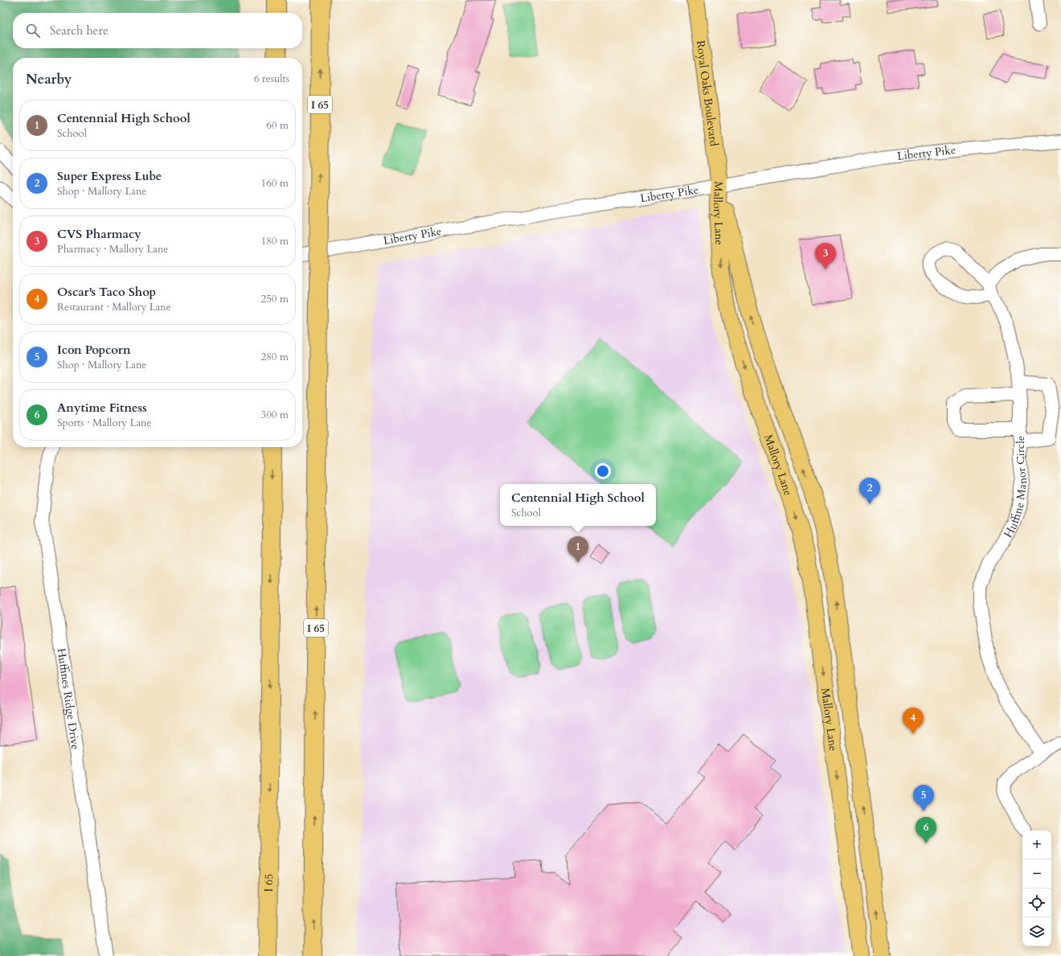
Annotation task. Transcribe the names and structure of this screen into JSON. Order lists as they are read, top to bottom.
{
  "streets": {
    "highway": ["I 65"],
    "main road": ["Royal Oaks Boulevard", "Mallory Lane"],
    "street": ["Liberty Pike", "Huffine Manor Circle", "Huffines Ridge Drive"]
  },
  "crossings": [
    ["Royal Oaks Boulevard", "Liberty Pike"],
    ["Royal Oaks Boulevard", "Mallory Lane"],
    ["Liberty Pike", "Mallory Lane"]
  ],
  "page": {
    "search": "Search here",
    "heading": ["Nearby", "6 results"],
    "list": [
      {
        "mark": "1",
        "name": "Centennial High School",
        "note": "School",
        "value": "60 m"
      },
      {
        "mark": "2",
        "name": "Super Express Lube",
        "note": "Shop · Mallory Lane",
        "value": "160 m"
      },
      {
        "mark": "3",
        "name": "CVS Pharmacy",
        "note": "Pharmacy · Mallory Lane",
        "value": "180 m"
      },
      {
        "mark": "4",
        "name": "Oscar's Taco Shop",
        "note": "Restaurant · Mallory Lane",
        "value": "250 m"
      },
      {
        "mark": "5",
        "name": "Icon Popcorn",
        "note": "Shop · Mallory Lane",
        "value": "280 m"
      },
      {
        "mark": "6",
        "name": "Anytime Fitness",
        "note": "Sports · Mallory Lane",
        "value": "300 m"
      }
    ],
    "pins": [
      "3",
      "2",
      "1",
      "4",
      "5",
      "6"
    ],
    "popup": ["Centennial High School", "School"],
    "map_buttons": ["+", "−"]
  }
}
